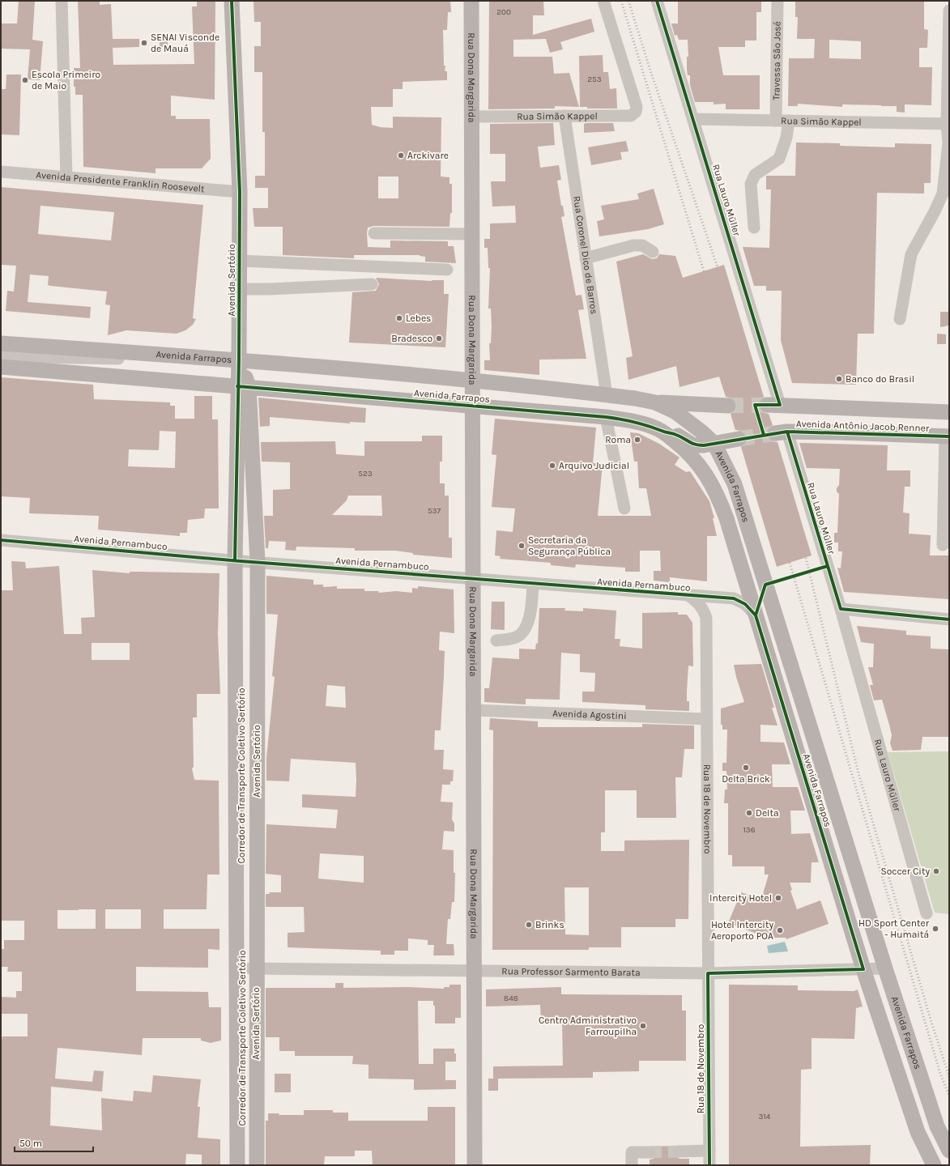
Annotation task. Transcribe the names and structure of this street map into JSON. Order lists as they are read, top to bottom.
{
  "streets": {
    "main road": [
      "Rua Dona Margarida",
      "Avenida Sertório",
      "Avenida Farrapos",
      "Avenida Antônio Jacob Renner"
    ],
    "street": [
      "Travessa São José",
      "Rua Simão Kappel",
      "Avenida Presidente Franklin Roosevelt",
      "Rua Lauro Müller",
      "Rua Coronel Dico de Barros",
      "Avenida Pernambuco",
      "Avenida Agostini",
      "Corredor de Transporte Coletivo Sertório",
      "Rua 18 de Novembro",
      "Rua Professor Sarmento Barata"
    ]
  },
  "crossings": [
    ["Travessa São José", "Rua Simão Kappel"],
    ["Rua Dona Margarida", "Rua Simão Kappel"],
    ["Rua Dona Margarida", "Avenida Farrapos"],
    ["Rua Dona Margarida", "Avenida Pernambuco"],
    ["Rua Dona Margarida", "Avenida Agostini"],
    ["Rua Dona Margarida", "Rua Professor Sarmento Barata"],
    ["Rua Simão Kappel", "Rua Lauro Müller"],
    ["Rua Simão Kappel", "Rua Coronel Dico de Barros"],
    ["Avenida Presidente Franklin Roosevelt", "Avenida Sertório"],
    ["Rua Lauro Müller", "Avenida Antônio Jacob Renner"],
    ["Rua Coronel Dico de Barros", "Avenida Farrapos"],
    ["Avenida Sertório", "Avenida Farrapos"],
    ["Avenida Sertório", "Avenida Pernambuco"],
    ["Avenida Sertório", "Corredor de Transporte Coletivo Sertório"],
    ["Avenida Sertório", "Rua Professor Sarmento Barata"],
    ["Avenida Farrapos", "Avenida Pernambuco"],
    ["Avenida Farrapos", "Rua Professor Sarmento Barata"],
    ["Avenida Pernambuco", "Corredor de Transporte Coletivo Sertório"],
    ["Avenida Pernambuco", "Rua 18 de Novembro"],
    ["Avenida Agostini", "Rua 18 de Novembro"],
    ["Corredor de Transporte Coletivo Sertório", "Rua Professor Sarmento Barata"],
    ["Rua 18 de Novembro", "Rua Professor Sarmento Barata"]
  ],
  "places": [
    "SENAI Visconde de Mauá",
    "Escola Primeiro de Maio",
    "Arckivare",
    "Lebes",
    "Bradesco",
    "Banco do Brasil",
    "Roma",
    "Arquivo Judicial",
    "Secretaria da Segurança Pública",
    "Delta Brick",
    "Delta",
    "Soccer City",
    "Intercity Hotel",
    "Brinks",
    "HD Sport Center - Humaitá",
    "Hotel Intercity Aeroporto POA",
    "Centro Administrativo Farroupilha"
  ],
  "house_numbers": [
    "200",
    "253",
    "523",
    "537",
    "136",
    "848",
    "314"
  ],
  "scale_bar": "50 m"
}
